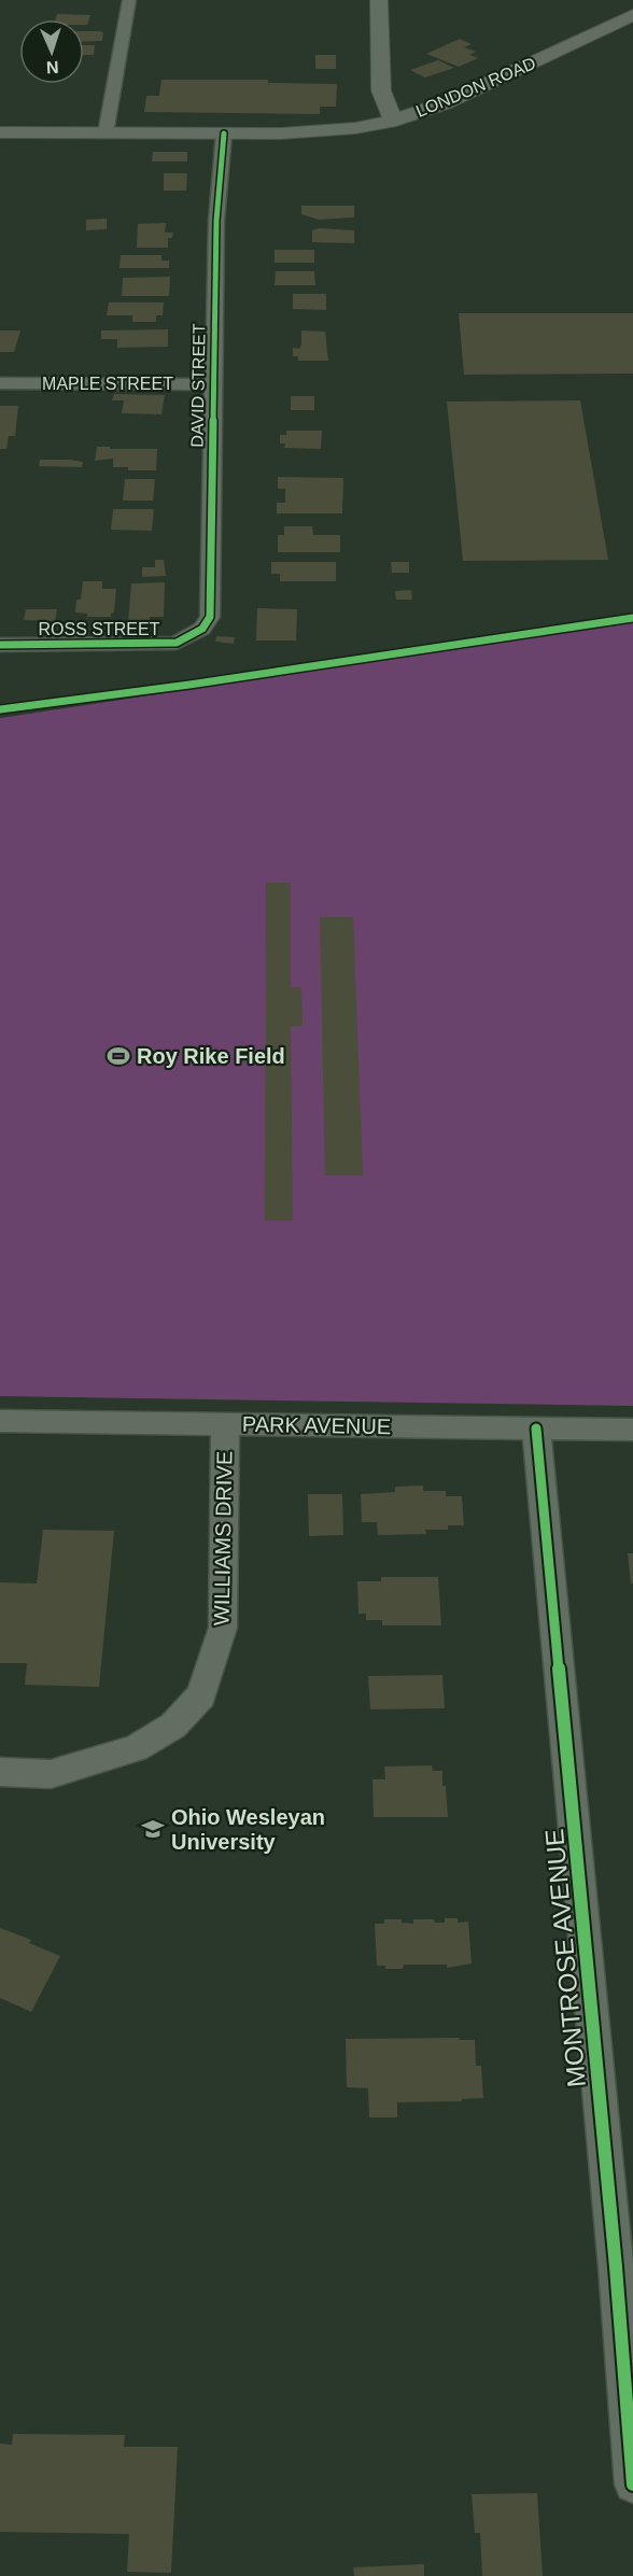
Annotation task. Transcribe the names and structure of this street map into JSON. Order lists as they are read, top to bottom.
{
  "streets": {
    "street": [
      "LONDON ROAD",
      "MAPLE STREET",
      "DAVID STREET",
      "ROSS STREET",
      "PARK AVENUE",
      "WILLIAMS DRIVE",
      "MONTROSE AVENUE"
    ]
  },
  "crossings": [
    ["LONDON ROAD", "DAVID STREET"],
    ["MAPLE STREET", "DAVID STREET"],
    ["DAVID STREET", "ROSS STREET"],
    ["PARK AVENUE", "WILLIAMS DRIVE"],
    ["PARK AVENUE", "MONTROSE AVENUE"]
  ],
  "places": {
    "sports": ["Roy Rike Field"],
    "school or university": ["Ohio Wesleyan University"]
  },
  "north": "bottom"
}
